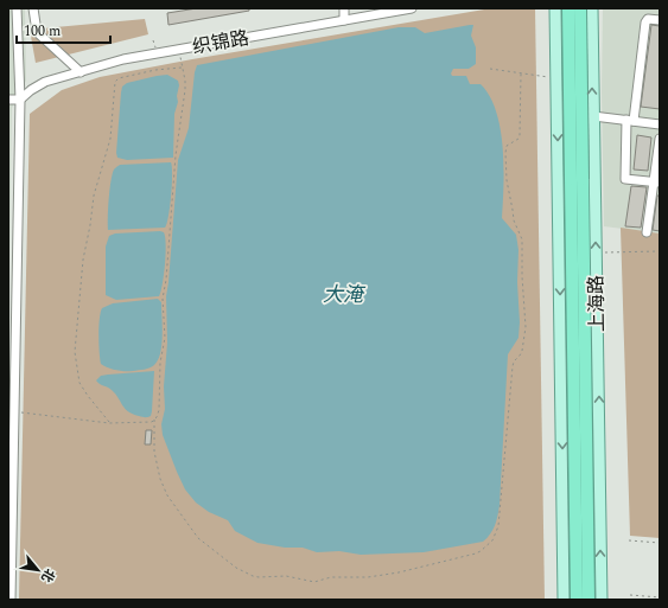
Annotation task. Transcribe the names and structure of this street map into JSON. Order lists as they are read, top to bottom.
{
  "streets": {
    "highway": ["上海路"],
    "street": ["织锦路"]
  },
  "water": ["大淹"],
  "scale_bar": "100 m",
  "north": "bottom right"
}
